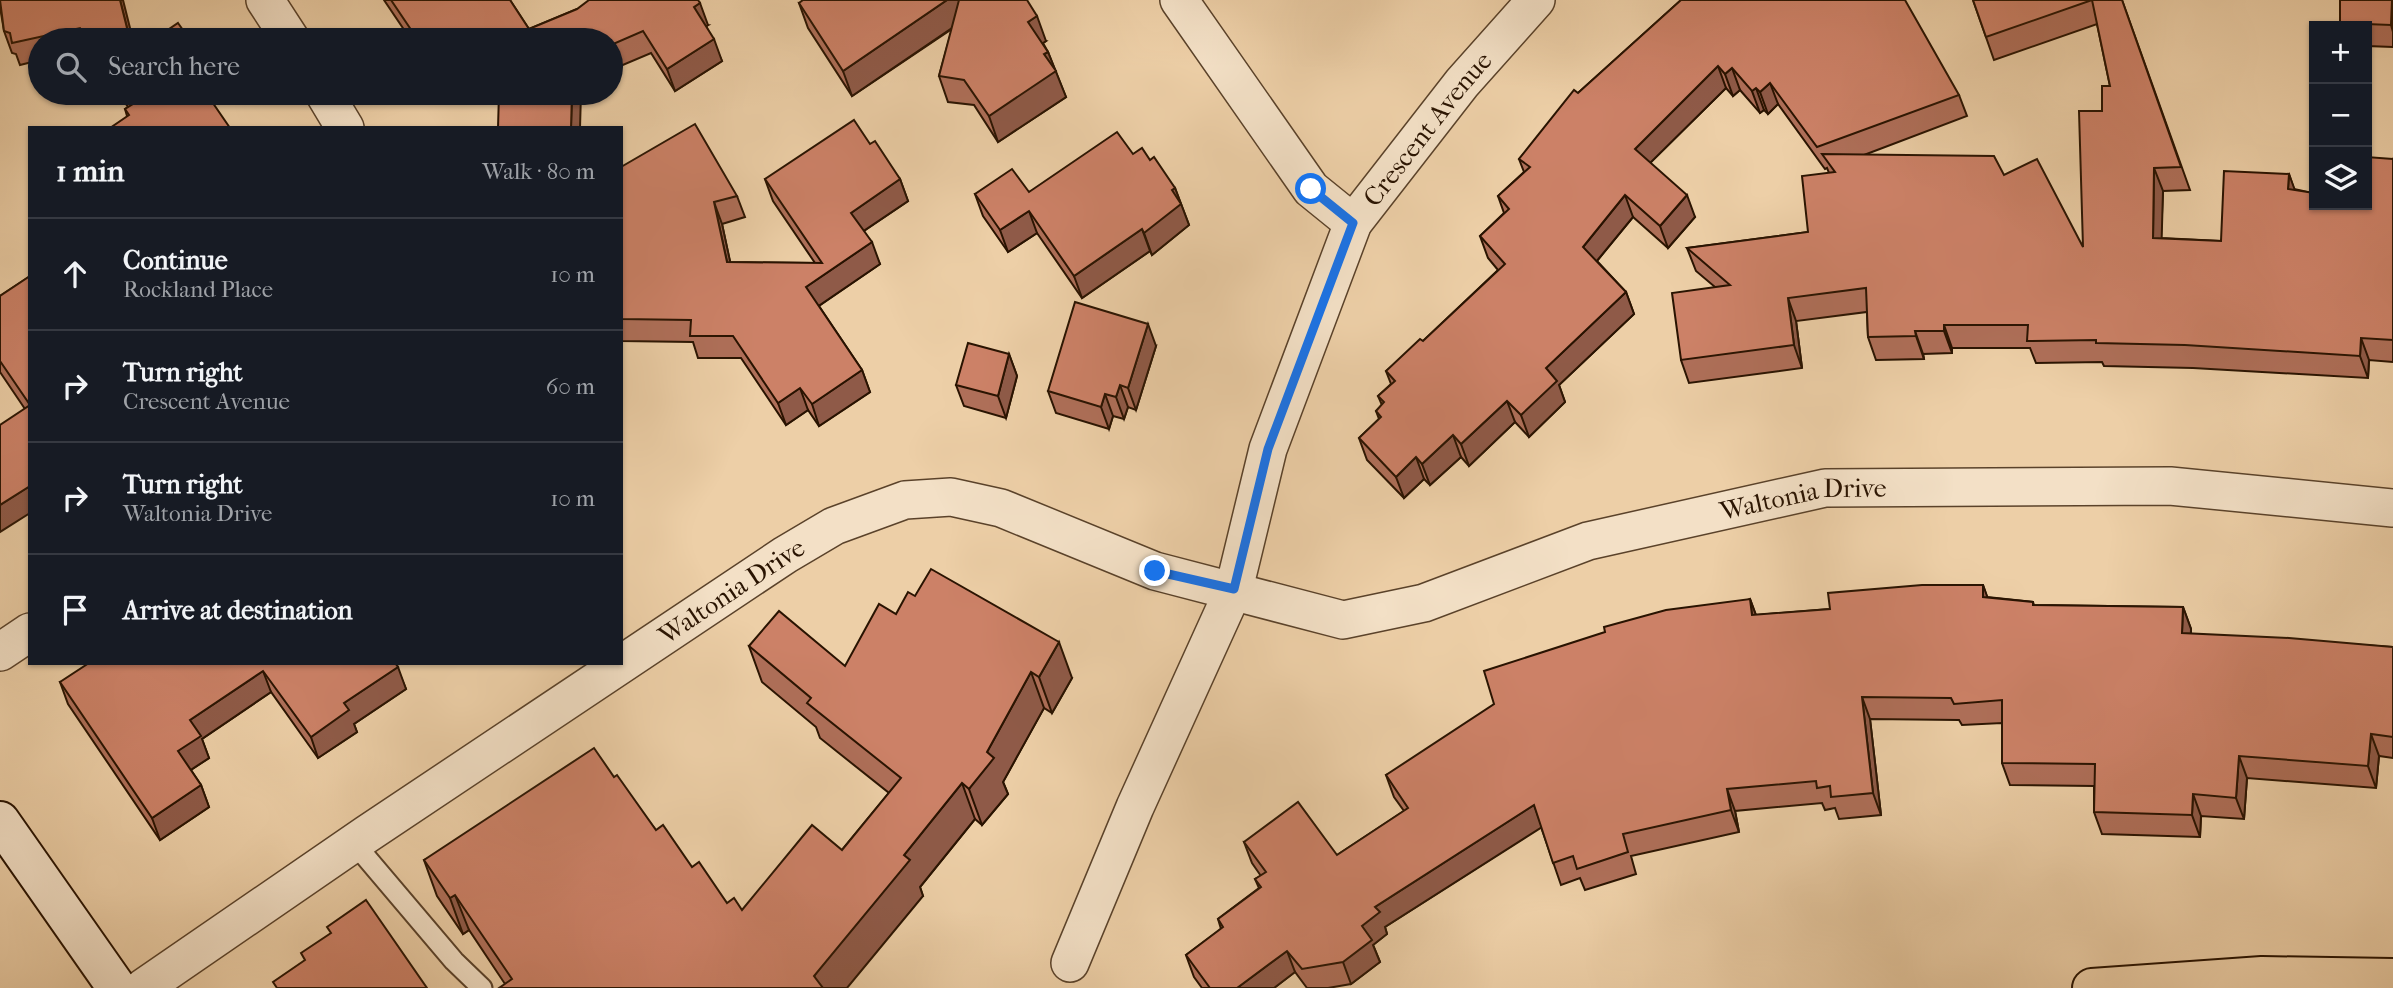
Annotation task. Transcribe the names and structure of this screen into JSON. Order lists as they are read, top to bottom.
{
  "streets": {
    "street": ["Crescent Avenue", "Waltonia Drive"]
  },
  "crossings": [
    ["Crescent Avenue", "Waltonia Drive"]
  ],
  "page": {
    "map_buttons": ["+", "−"],
    "search": "Search here",
    "heading": ["1 min", "Walk · 80 m"],
    "list": [
      ["Continue", "Rockland Place", "10 m"],
      ["Turn right", "Crescent Avenue", "60 m"],
      ["Turn right", "Waltonia Drive", "10 m"],
      "Arrive at destination"
    ]
  }
}
